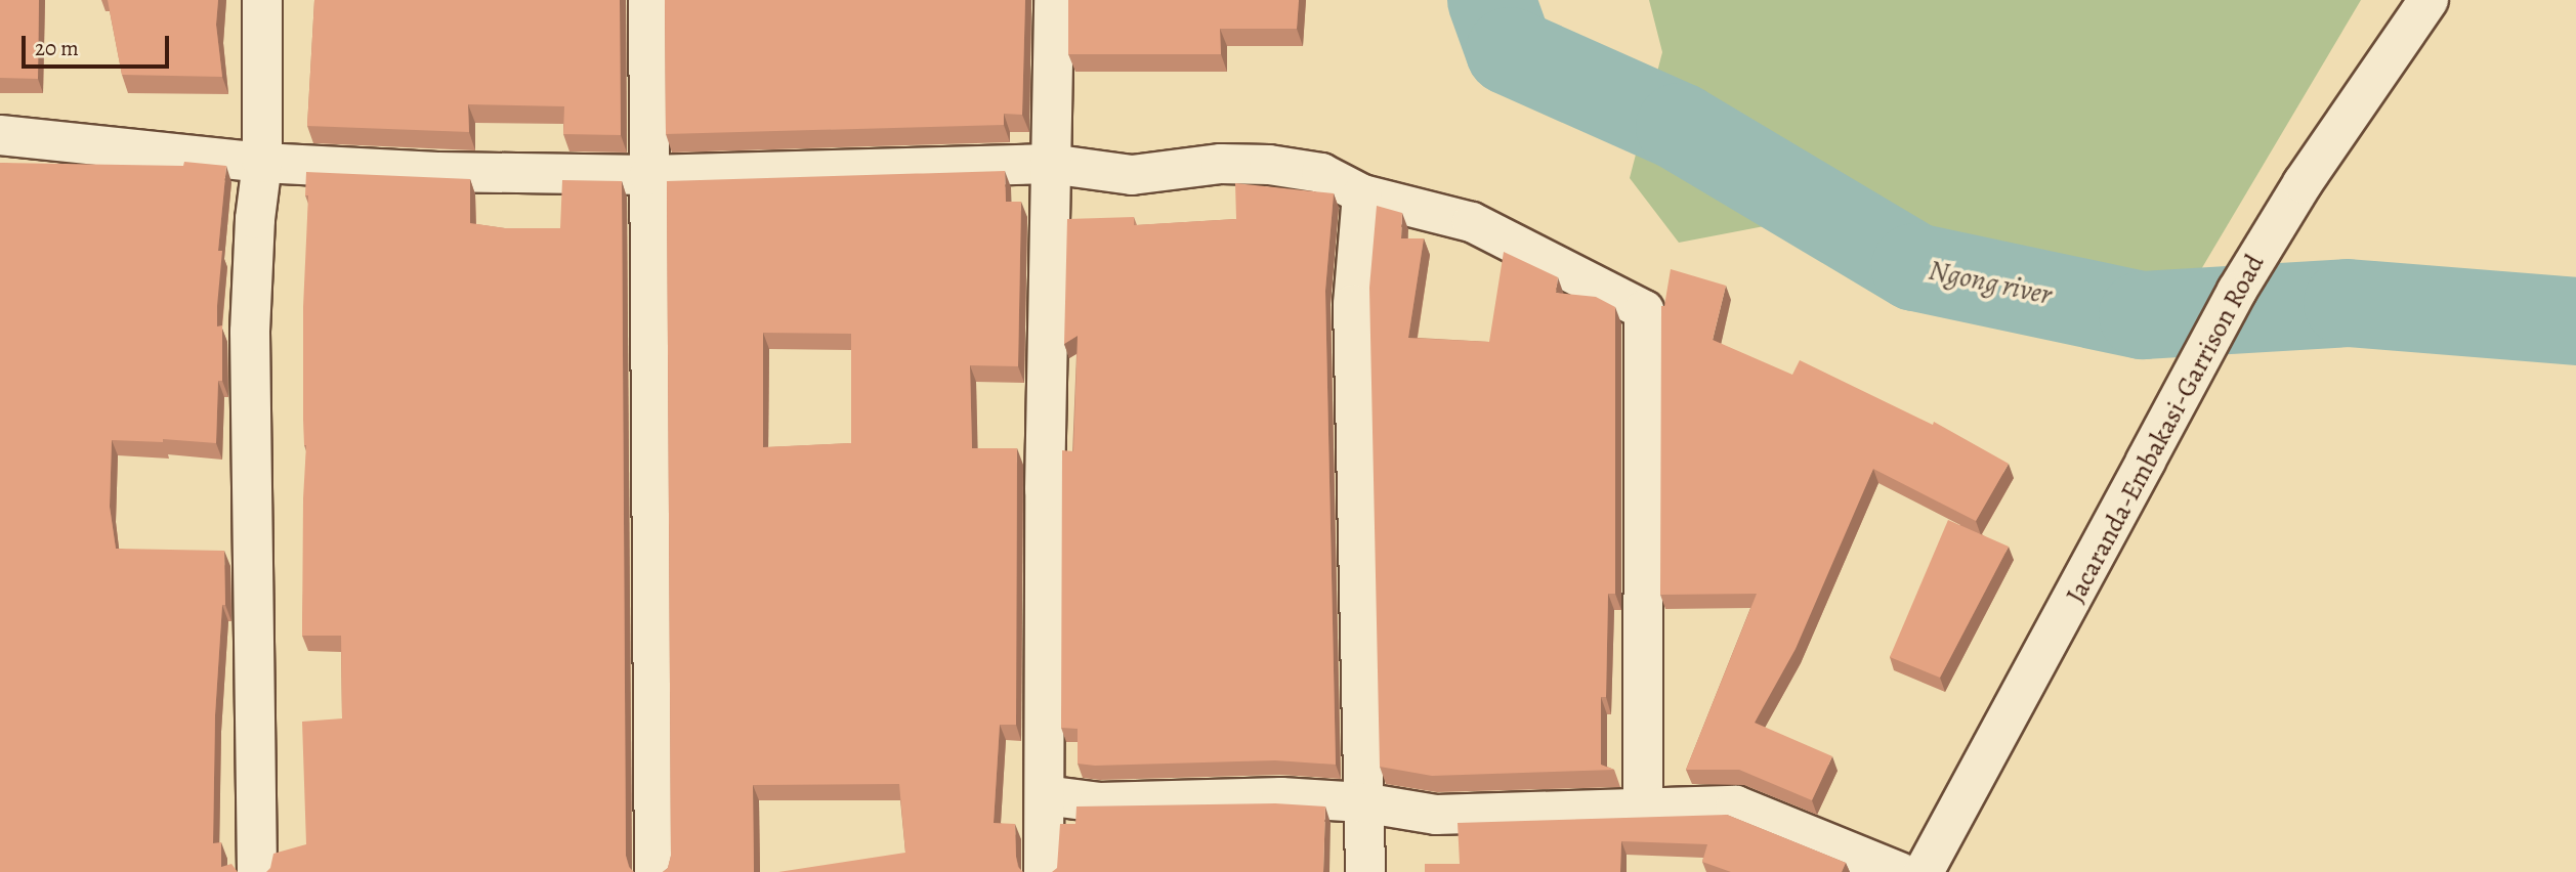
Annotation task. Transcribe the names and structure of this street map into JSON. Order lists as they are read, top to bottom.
{
  "streets": {
    "street": ["Jacaranda-Embakasi-Garrison Road"]
  },
  "water": ["Ngong river"],
  "scale_bar": "20 m"
}
